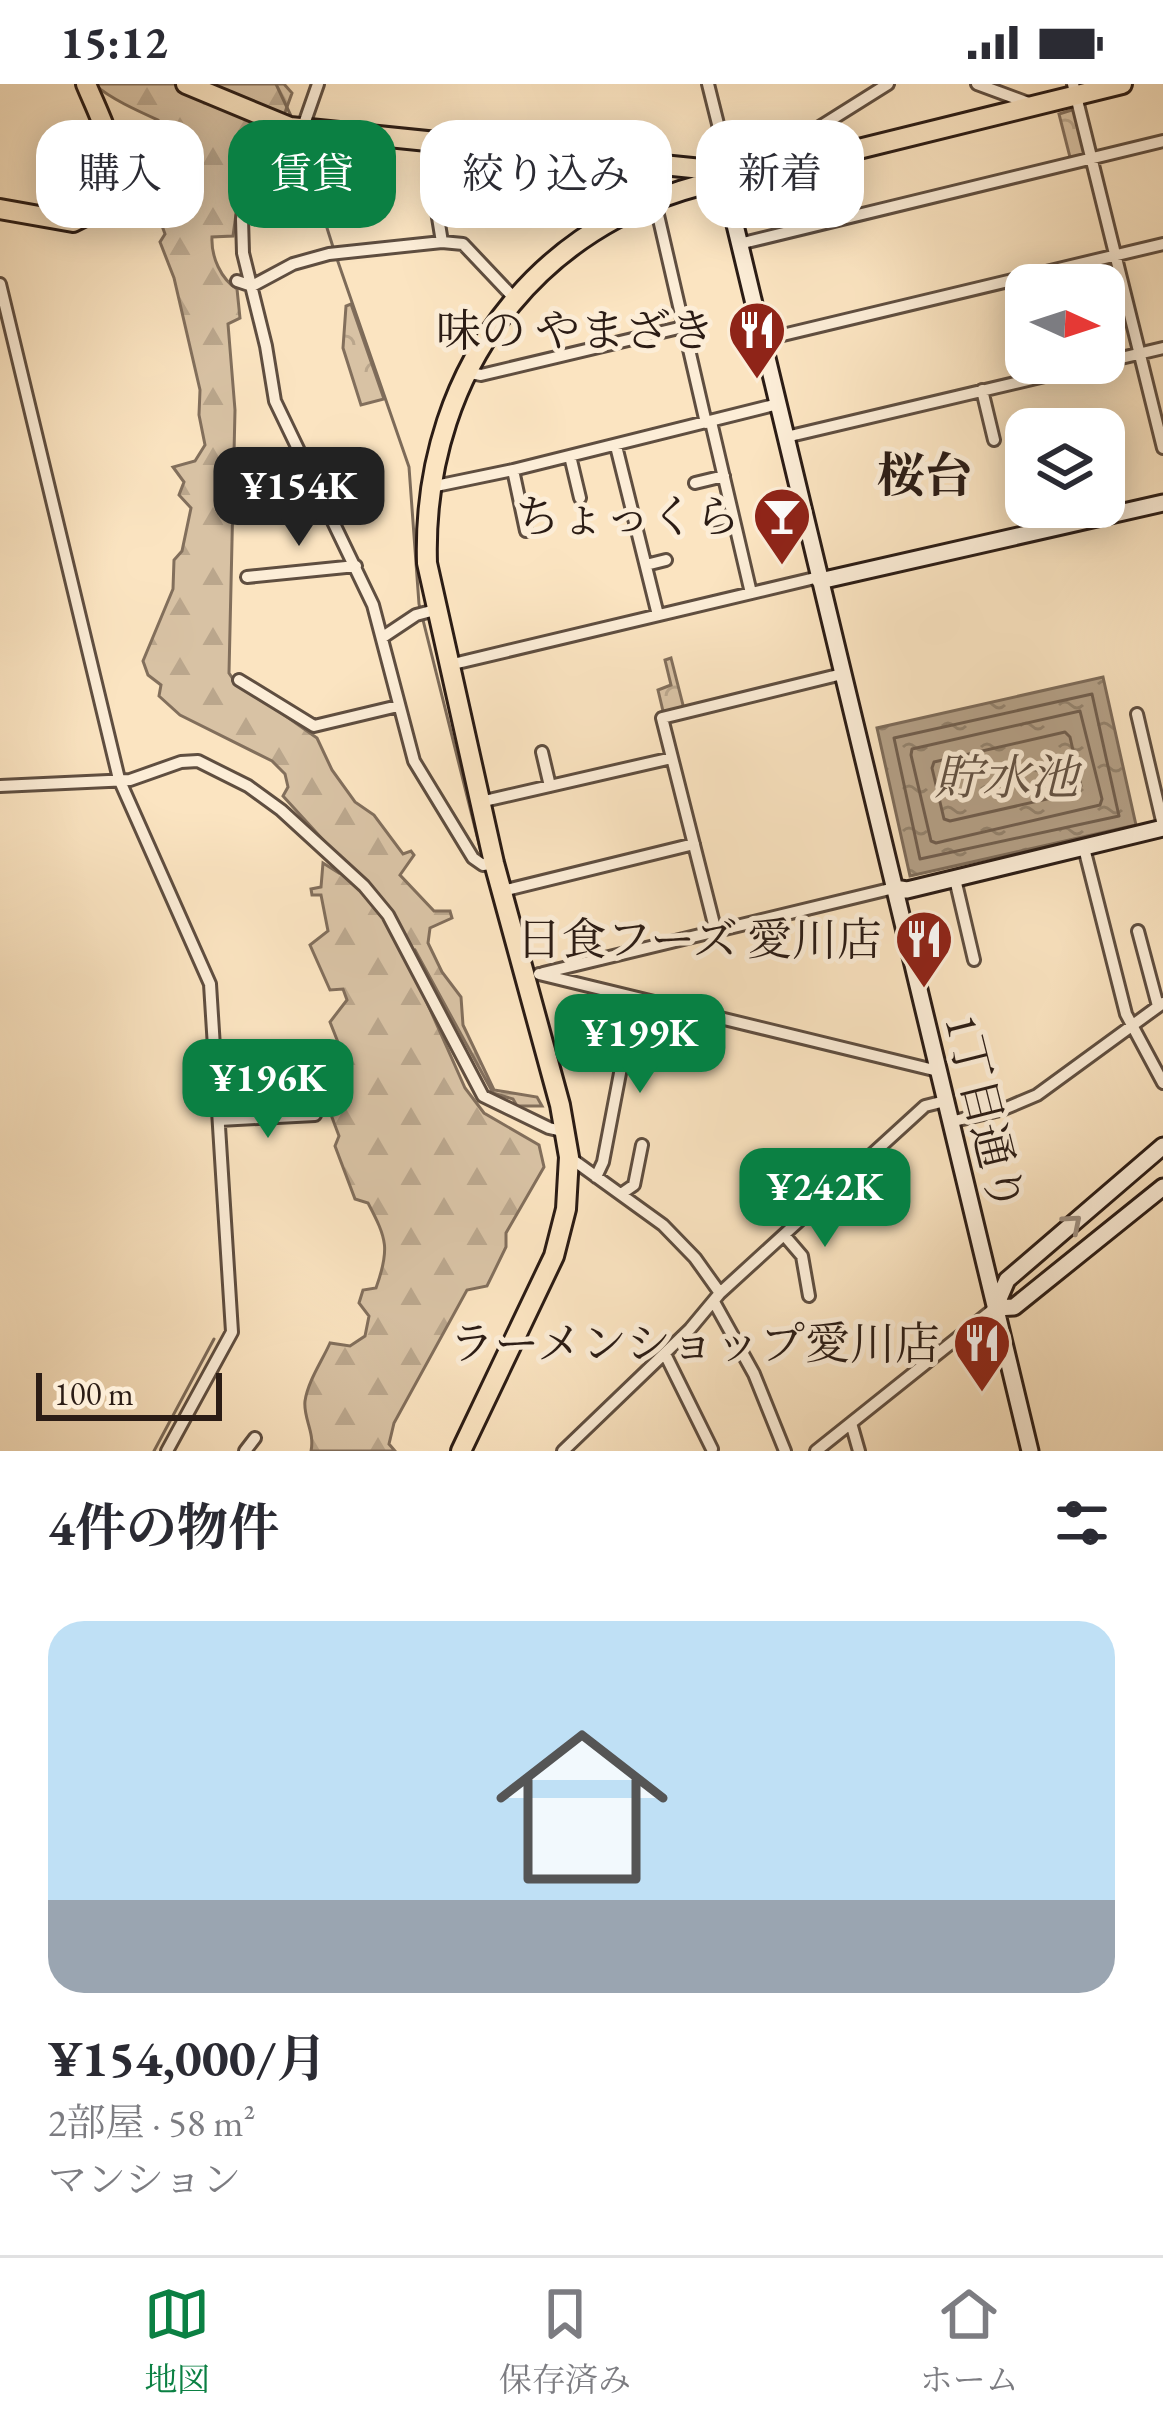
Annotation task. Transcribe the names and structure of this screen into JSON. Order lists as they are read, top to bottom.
{
  "streets": {
    "street": ["1丁目通り"]
  },
  "districts": ["桜台"],
  "water": ["貯水池"],
  "places": {
    "restaurant": ["味の やまざき", "日食フーズ 愛川店", "ラーメンショップ愛川店"],
    "bar": ["ちょっくら"]
  },
  "scale_bar": "100 m",
  "north": "right",
  "page": {
    "status": "15:12",
    "chip": [
      "購入",
      "賃貸",
      "絞り込み",
      "新着"
    ],
    "price": [
      "¥154K",
      "¥199K",
      "¥196K",
      "¥242K"
    ],
    "scale": "100 m",
    "heading": "4件の物件",
    "list": [
      {
        "name": "¥154,000/月",
        "note": "2部屋 · 58 m² · マンション"
      }
    ],
    "tabs": ["地図", "保存済み", "ホーム"]
  }
}
